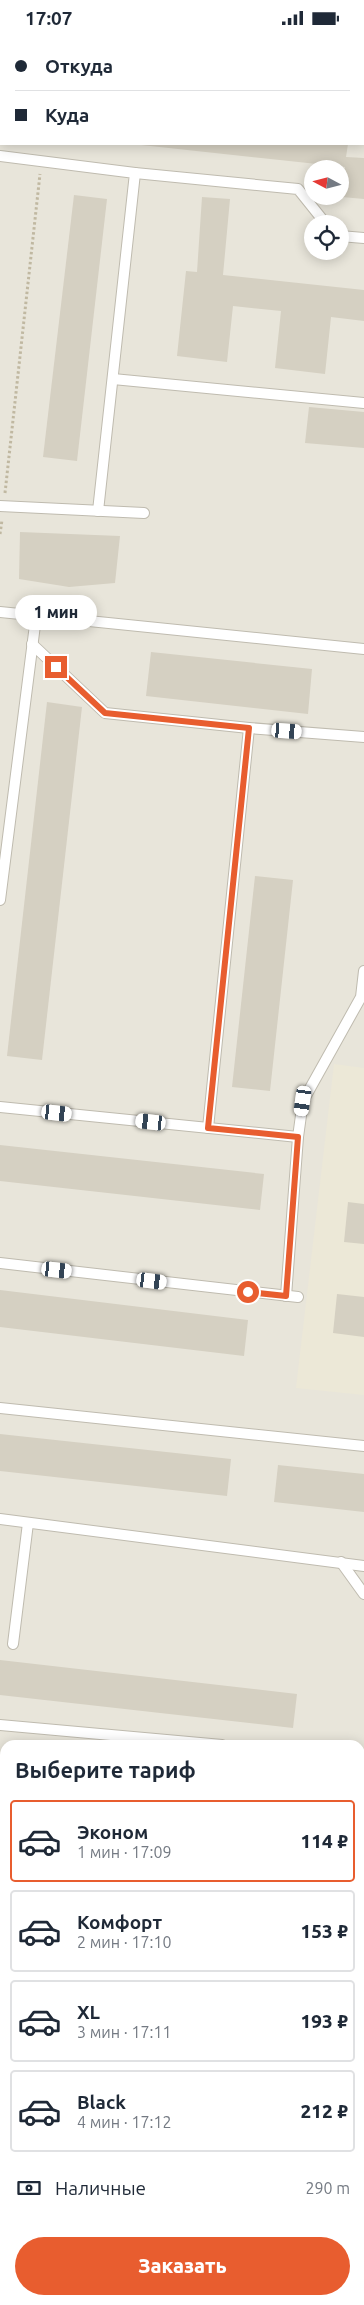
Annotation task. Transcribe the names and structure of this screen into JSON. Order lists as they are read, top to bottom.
{
  "north": "left",
  "page": {
    "status": "17:07",
    "banner": ["Откуда", "Куда"],
    "bubble": "1 мин",
    "heading": "Выберите тариф",
    "list": [
      {
        "name": "Эконом",
        "note": "1 мин · 17:09",
        "value": "114 ₽"
      },
      {
        "name": "Комфорт",
        "note": "2 мин · 17:10",
        "value": "153 ₽"
      },
      {
        "name": "XL",
        "note": "3 мин · 17:11",
        "value": "193 ₽"
      },
      {
        "name": "Black",
        "note": "4 мин · 17:12",
        "value": "212 ₽"
      }
    ],
    "pay": ["Наличные", "290 m"],
    "buttons": "Заказать"
  }
}
